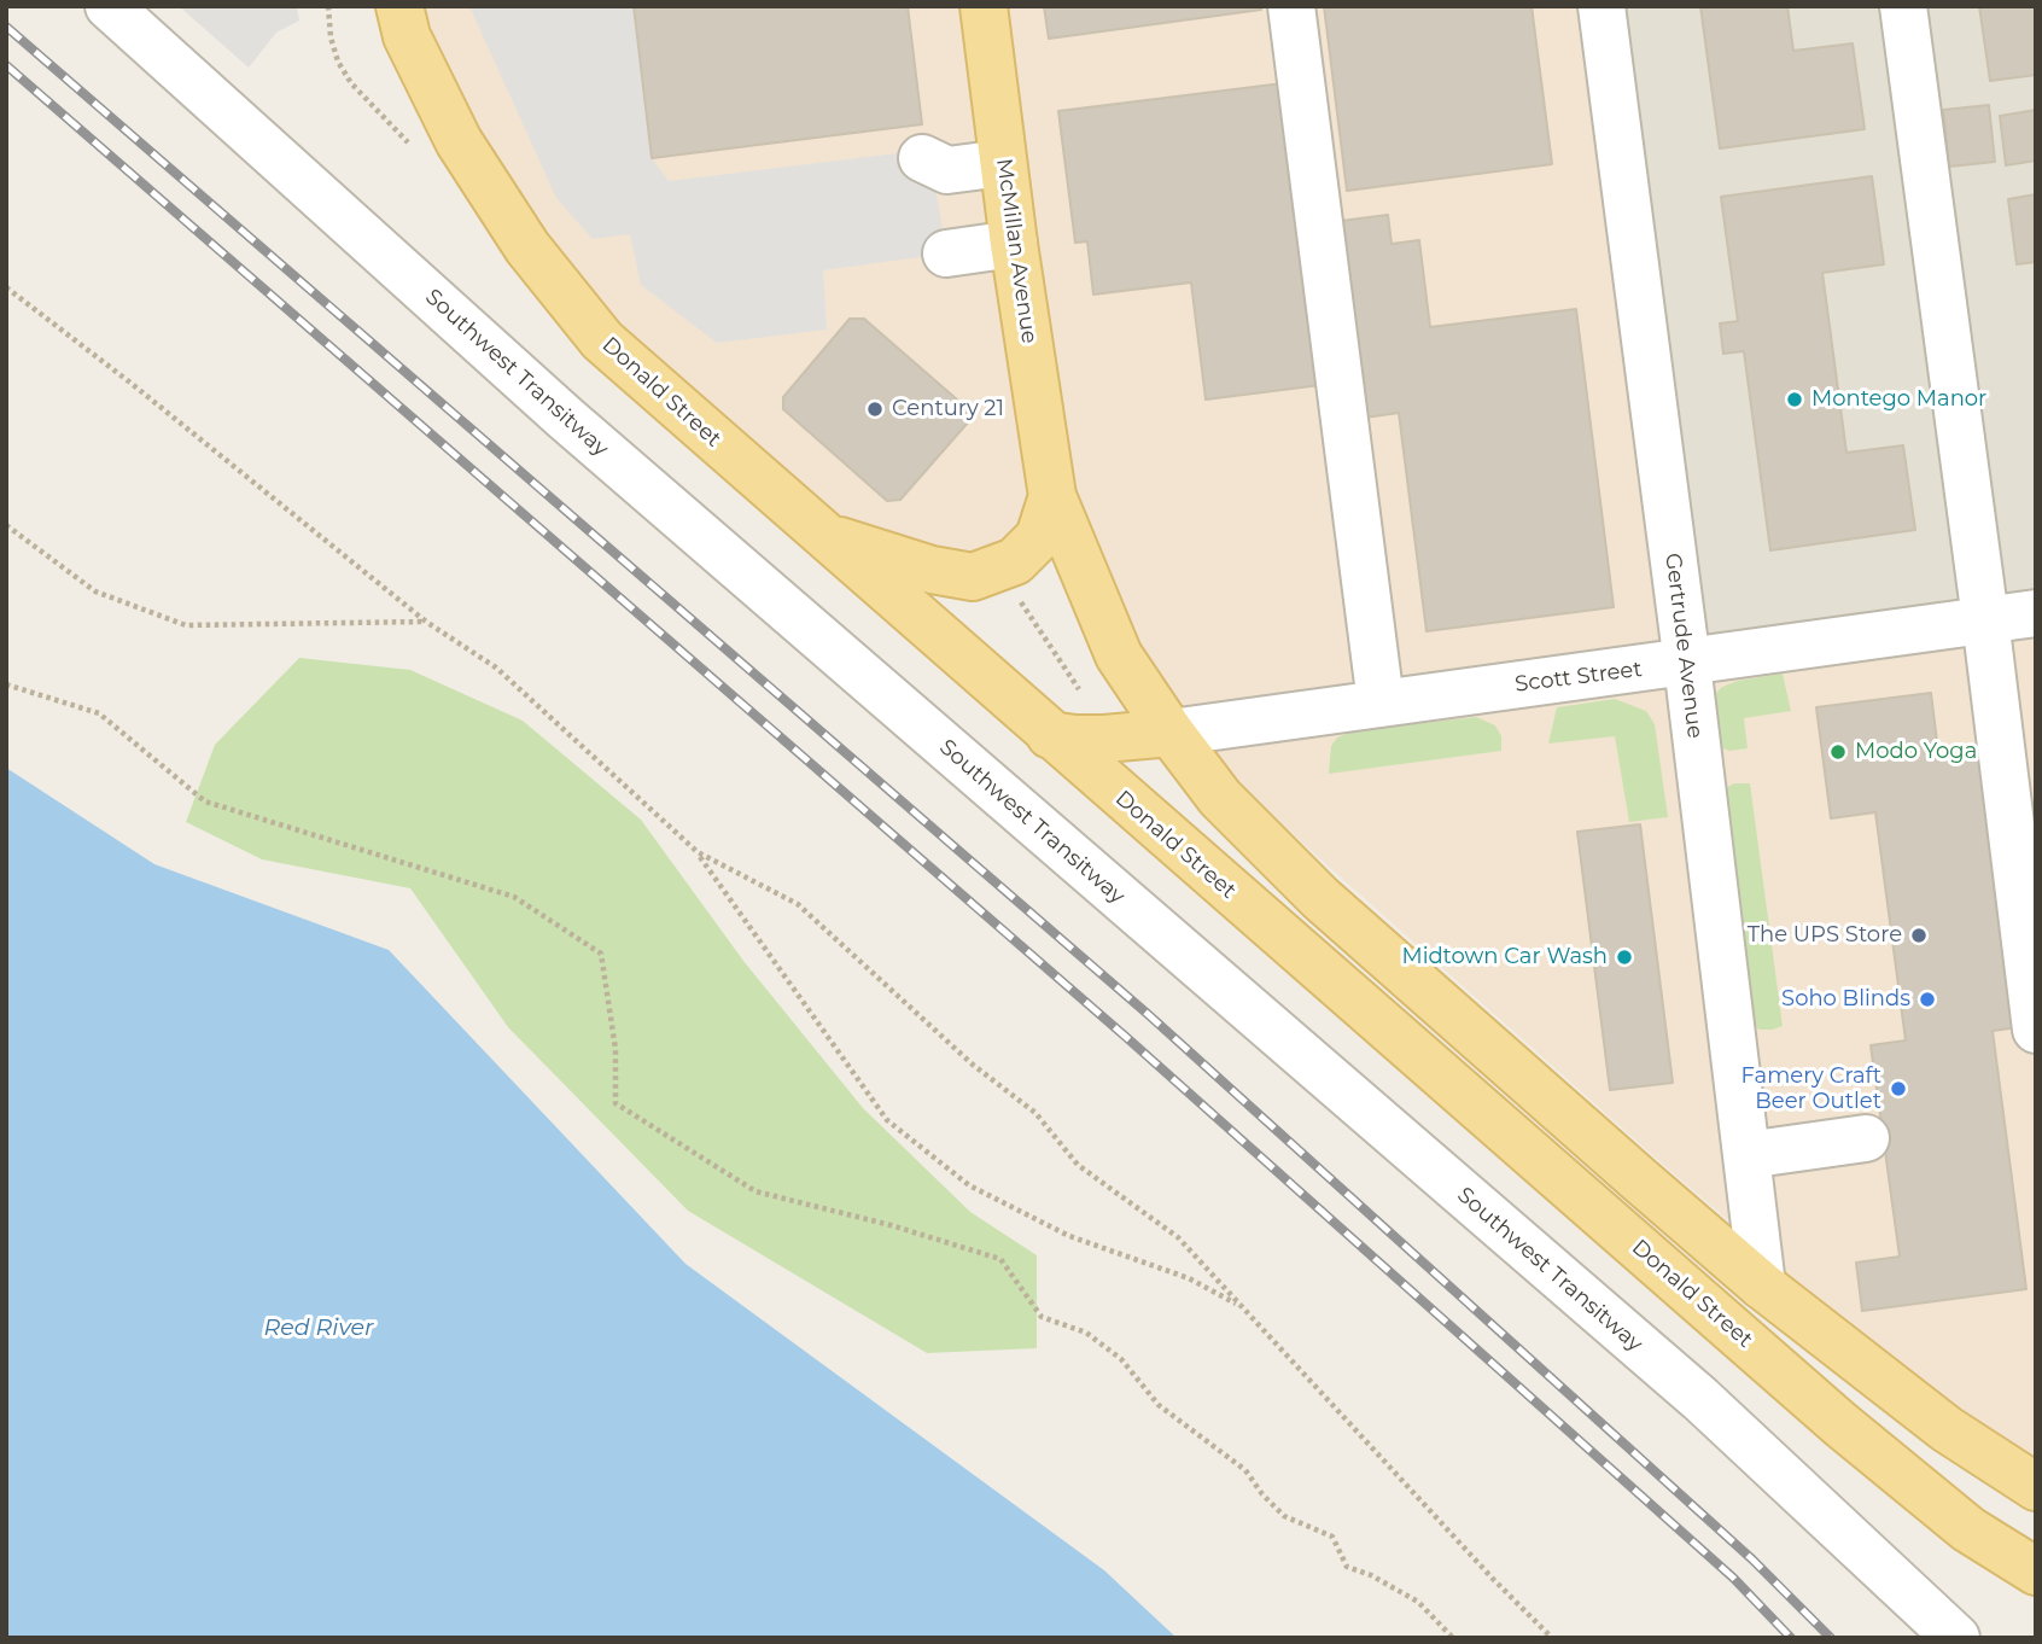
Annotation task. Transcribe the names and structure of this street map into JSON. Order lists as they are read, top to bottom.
{
  "streets": {
    "main road": ["McMillan Avenue", "Donald Street"],
    "street": ["Southwest Transitway", "Gertrude Avenue", "Scott Street"]
  },
  "crossings": [
    ["Gertrude Avenue", "Scott Street"]
  ],
  "water": ["Red River"],
  "places": [
    "Montego Manor",
    "Century 21",
    "Modo Yoga",
    "The UPS Store",
    "Midtown Car Wash",
    "Soho Blinds",
    "Famery Craft Beer Outlet"
  ]
}
